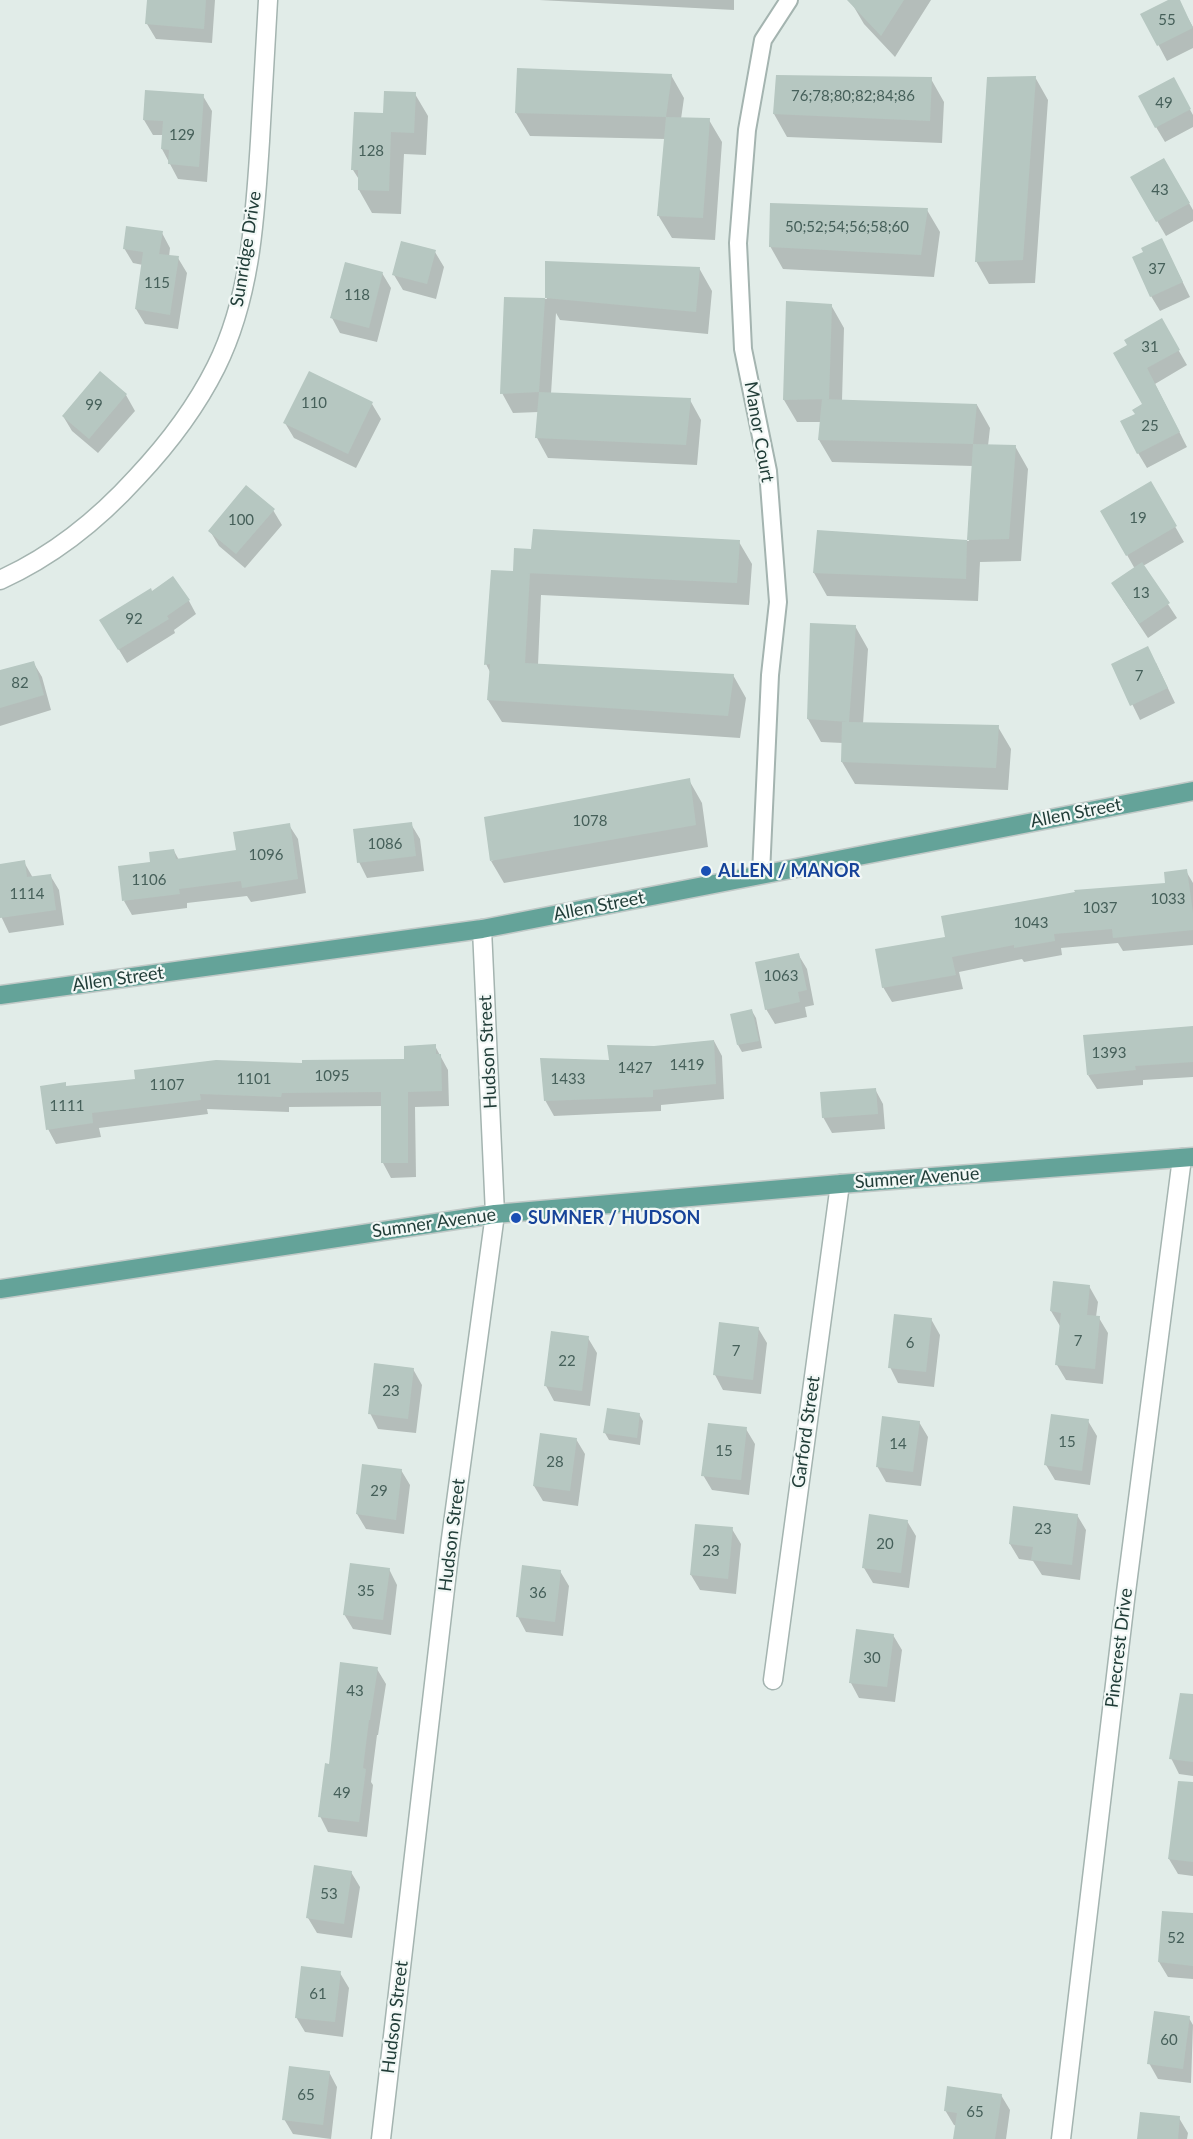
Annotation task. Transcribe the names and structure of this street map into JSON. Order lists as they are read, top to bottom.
{
  "streets": {
    "main road": ["Allen Street", "Sumner Avenue"],
    "street": [
      "Sunridge Drive",
      "Hudson Street",
      "Garford Street",
      "Pinecrest Drive"
    ],
    "lane": ["Manor Court"]
  },
  "crossings": [
    ["Manor Court", "Allen Street"],
    ["Allen Street", "Hudson Street"],
    ["Hudson Street", "Sumner Avenue"],
    ["Sumner Avenue", "Garford Street"],
    ["Sumner Avenue", "Pinecrest Drive"]
  ],
  "places": ["ALLEN / MANOR", "SUMNER / HUDSON"],
  "house_numbers": [
    "55",
    "76;78;80;82;84;86",
    "49",
    "129",
    "128",
    "43",
    "50;52;54;56;58;60",
    "37",
    "115",
    "118",
    "31",
    "110",
    "99",
    "25",
    "19",
    "100",
    "13",
    "92",
    "7",
    "82",
    "1078",
    "1086",
    "1096",
    "1106",
    "1114",
    "1033",
    "1037",
    "1043",
    "1063",
    "1393",
    "1419",
    "1427",
    "1095",
    "1101",
    "1433",
    "1107",
    "1111",
    "7",
    "6",
    "7",
    "22",
    "23",
    "15",
    "14",
    "15",
    "28",
    "29",
    "23",
    "20",
    "23",
    "35",
    "36",
    "30",
    "43",
    "49",
    "53",
    "52",
    "61",
    "60",
    "65",
    "65"
  ]
}
